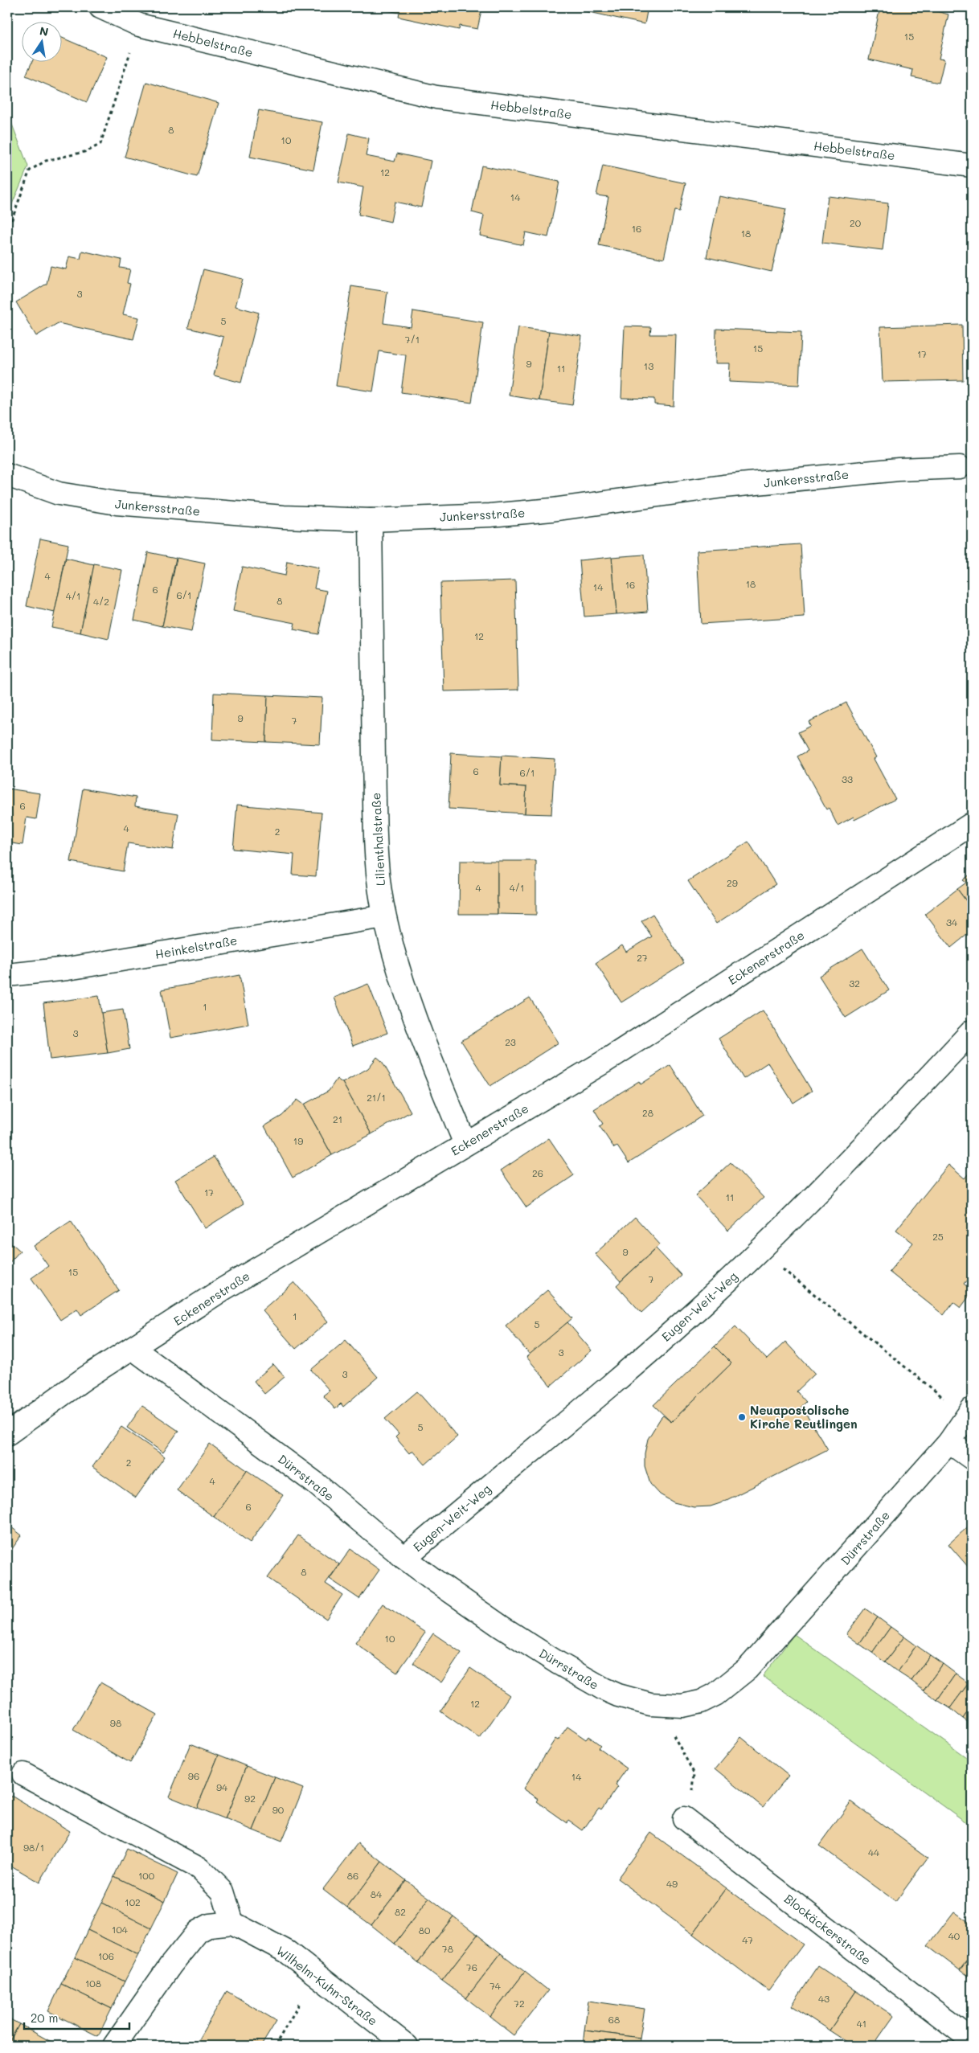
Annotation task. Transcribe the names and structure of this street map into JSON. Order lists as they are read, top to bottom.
{
  "streets": {
    "street": [
      "Hebbelstraße",
      "Junkersstraße",
      "Lilienthalstraße",
      "Heinkelstraße",
      "Eckenerstraße",
      "Eugen-Weit-Weg",
      "Dürrstraße",
      "Blockäckerstraße",
      "Wilhelm-Kuhn-Straße"
    ]
  },
  "crossings": [
    ["Junkersstraße", "Lilienthalstraße"],
    ["Lilienthalstraße", "Heinkelstraße"],
    ["Lilienthalstraße", "Eckenerstraße"],
    ["Eckenerstraße", "Dürrstraße"],
    ["Eugen-Weit-Weg", "Dürrstraße"]
  ],
  "places": ["Neuapostolische Kirche Reutlingen"],
  "house_numbers": [
    "15",
    "8",
    "10",
    "12",
    "14",
    "20",
    "16",
    "18",
    "3",
    "5",
    "7/1",
    "15",
    "17",
    "9",
    "13",
    "11",
    "4",
    "18",
    "16",
    "14",
    "6",
    "6/1",
    "4/1",
    "8",
    "4/2",
    "12",
    "9",
    "7",
    "6",
    "6/1",
    "33",
    "6",
    "4",
    "2",
    "29",
    "4",
    "4/1",
    "34",
    "27",
    "32",
    "1",
    "3",
    "23",
    "21/1",
    "28",
    "21",
    "19",
    "26",
    "17",
    "11",
    "25",
    "9",
    "15",
    "7",
    "1",
    "5",
    "3",
    "3",
    "5",
    "2",
    "4",
    "6",
    "8",
    "10",
    "12",
    "98",
    "96",
    "14",
    "94",
    "92",
    "90",
    "98/1",
    "44",
    "100",
    "86",
    "49",
    "84",
    "102",
    "82",
    "104",
    "80",
    "40",
    "47",
    "78",
    "106",
    "76",
    "108",
    "74",
    "43",
    "72",
    "68",
    "41"
  ],
  "scale_bar": "20 m",
  "north": "top"
}
